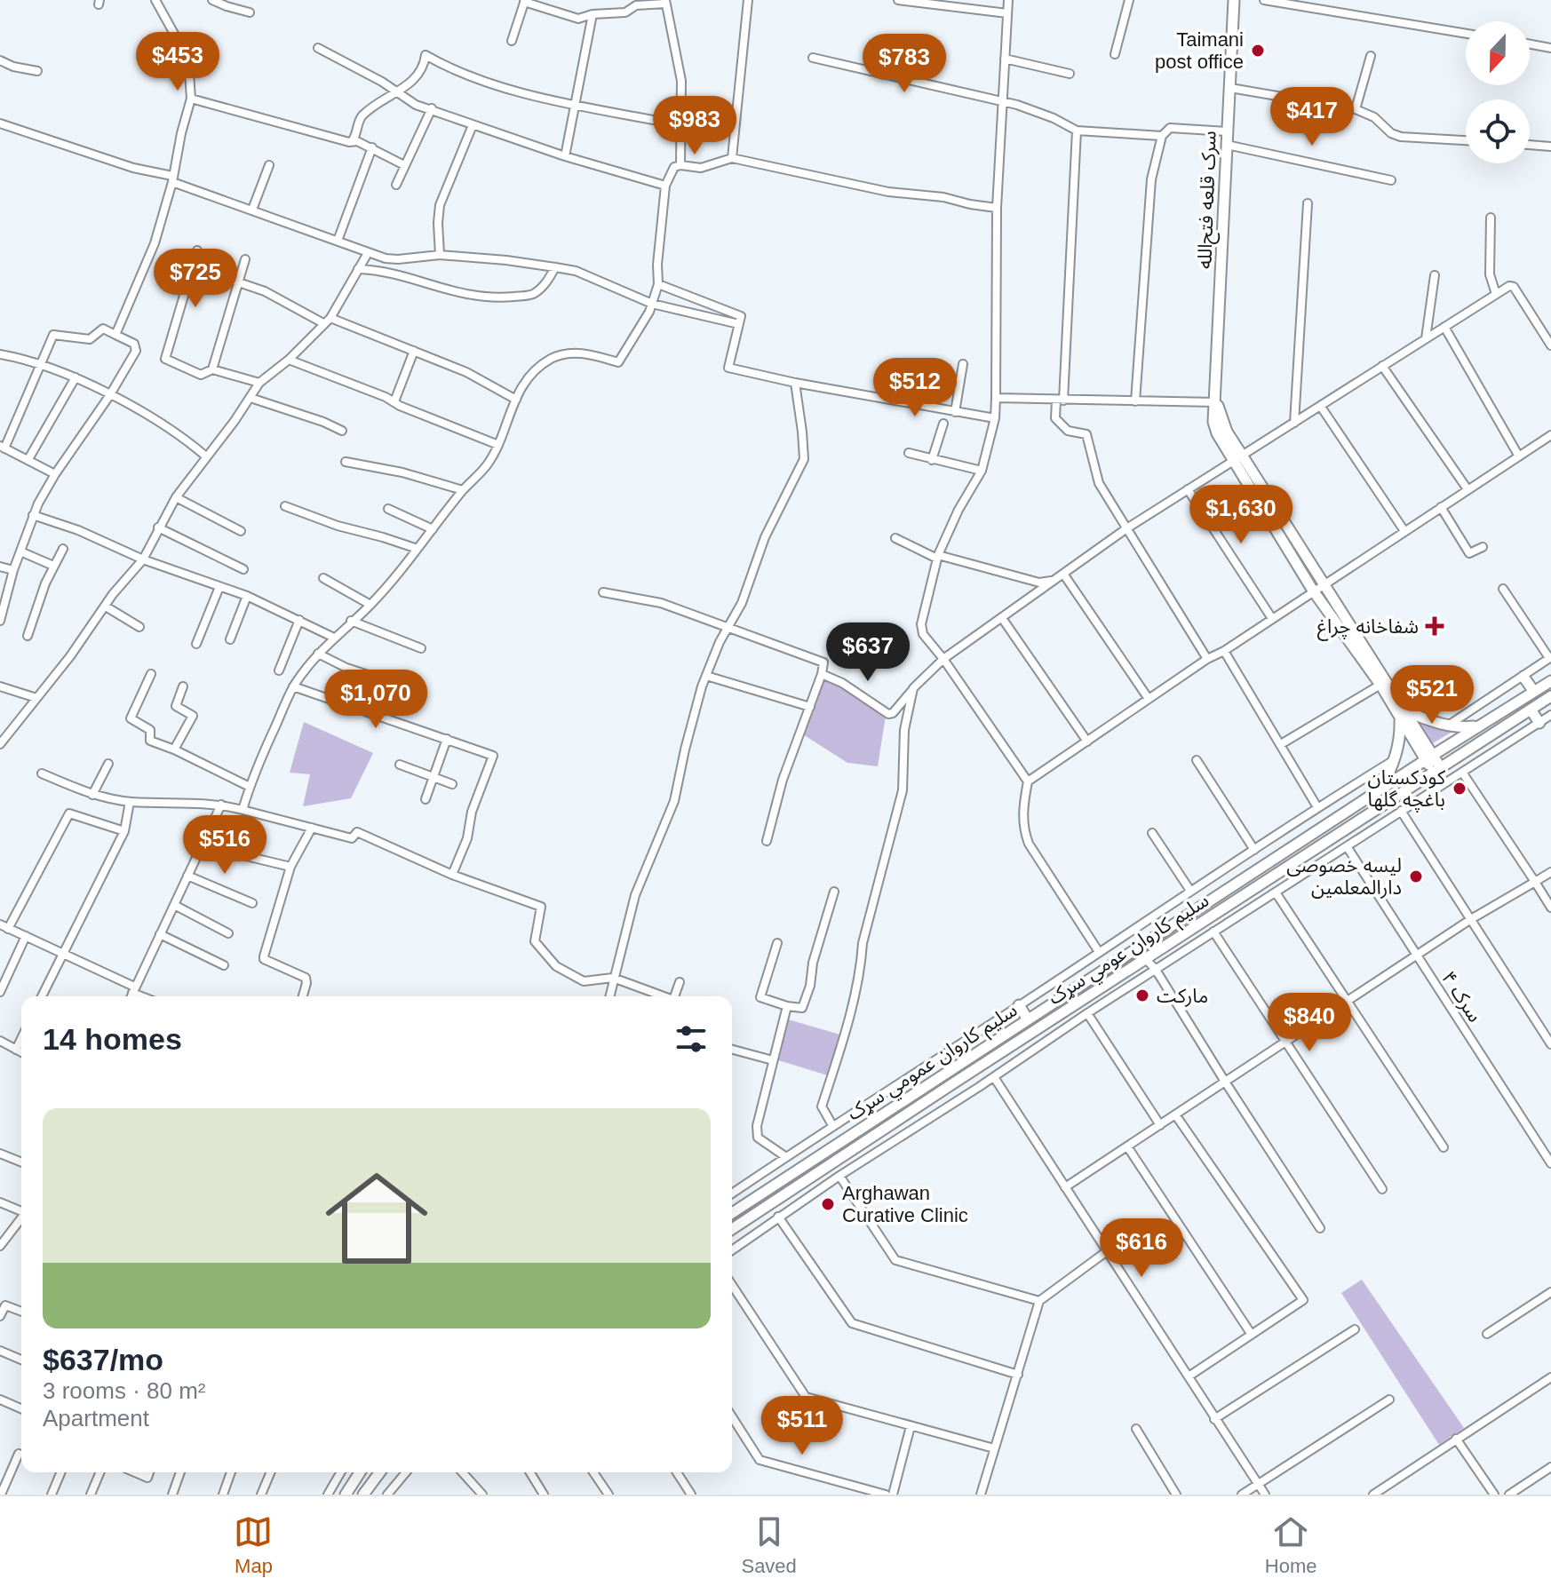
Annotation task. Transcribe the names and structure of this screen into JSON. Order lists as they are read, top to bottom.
{
  "streets": {
    "main road": ["سرک قلعه فتح‌الله", "سلیم کاروان عومي سړک", "سلیم کاروان عمومي سړک"],
    "street": ["سرک ۴"]
  },
  "crossings": [
    ["سرک قلعه فتح‌الله", "سلیم کاروان عومي سړک"],
    ["سرک قلعه فتح‌الله", "سلیم کاروان عمومي سړک"]
  ],
  "places": {
    "other": [
      "Taimani post office",
      "کودکستان باغچه گلها",
      "لیسه خصوصی دارالمعلمین",
      "مارکت",
      "Arghawan Curative Clinic"
    ],
    "health": ["شفاخانه چراغ"]
  },
  "north": "bottom",
  "page": {
    "price": [
      "$453",
      "$783",
      "$417",
      "$983",
      "$725",
      "$512",
      "$1,630",
      "$637",
      "$521",
      "$1,070",
      "$516",
      "$840",
      "$616",
      "$511"
    ],
    "heading": "14 homes",
    "list": [
      {
        "name": "$637/mo",
        "note": "3 rooms · 80 m² · Apartment"
      }
    ],
    "tabs": ["Map", "Saved", "Home"]
  }
}
